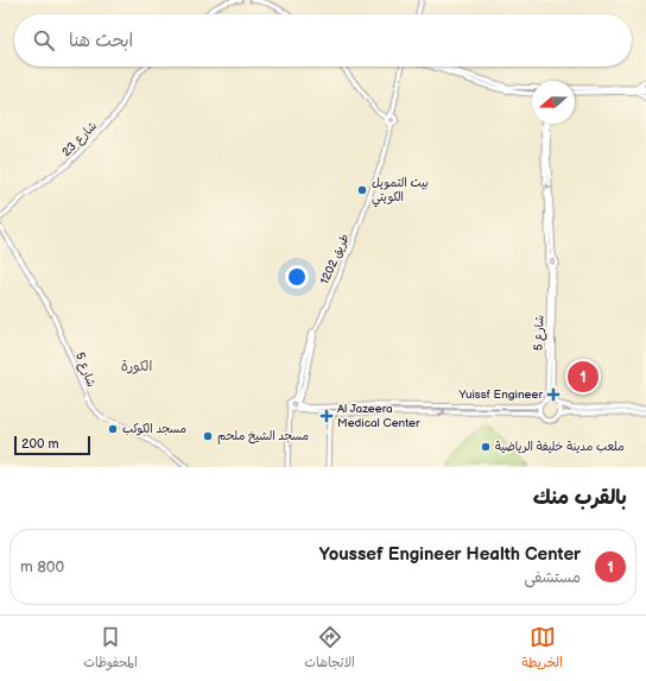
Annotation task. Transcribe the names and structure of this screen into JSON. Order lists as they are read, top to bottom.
{
  "streets": {
    "street": ["شارع 23", "طريق 1202", "شارع 5"]
  },
  "districts": ["الكورة"],
  "places": {
    "other": [
      "بيت التمويل الكويتي",
      "مسجد الكوكب",
      "مسجد الشيخ ملحم",
      "ملعب مدينة خليفة الرياضية"
    ],
    "health": ["Yuissf Engineer", "Al Jazeera Medical Center"]
  },
  "scale_bar": "200 m",
  "north": "left",
  "page": {
    "search": "ابحث هنا",
    "pins": "1",
    "scale": "200 m",
    "heading": "بالقرب منك",
    "list": [
      {
        "mark": "1",
        "name": "Youssef Engineer Health Center",
        "note": "مستشفى",
        "value": "800 m"
      }
    ],
    "nav": ["الخريطة", "الاتجاهات", "المحفوظات"]
  }
}
